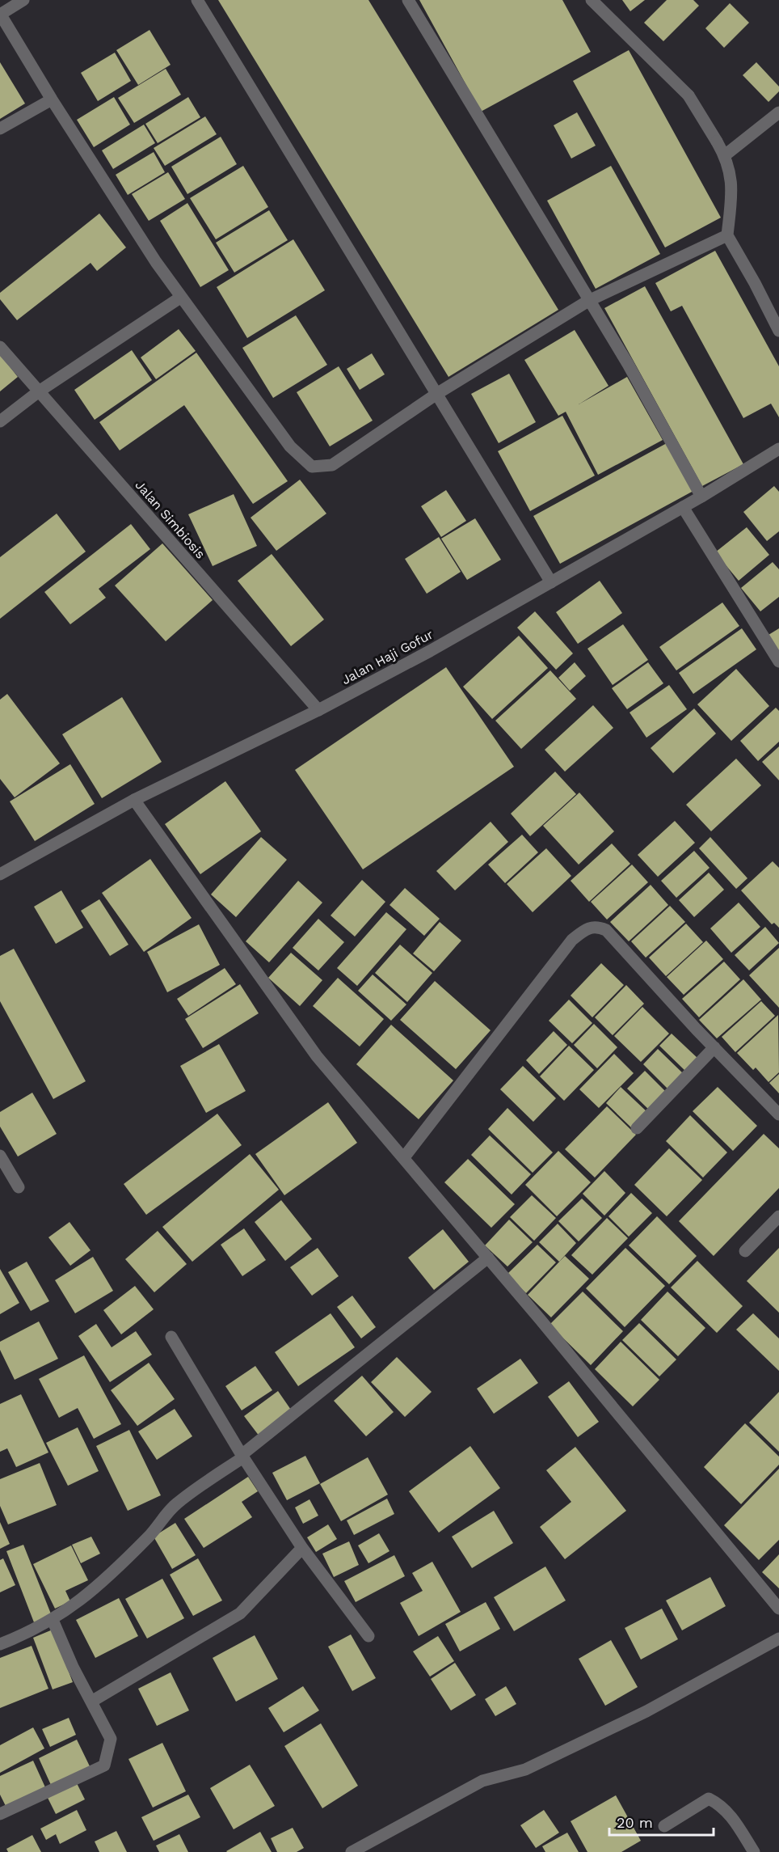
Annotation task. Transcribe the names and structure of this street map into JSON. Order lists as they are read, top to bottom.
{
  "streets": {
    "street": ["Jalan Simbiosis", "Jalan Haji Gofur"]
  },
  "crossings": [
    ["Jalan Simbiosis", "Jalan Haji Gofur"]
  ],
  "scale_bar": "20 m"
}
